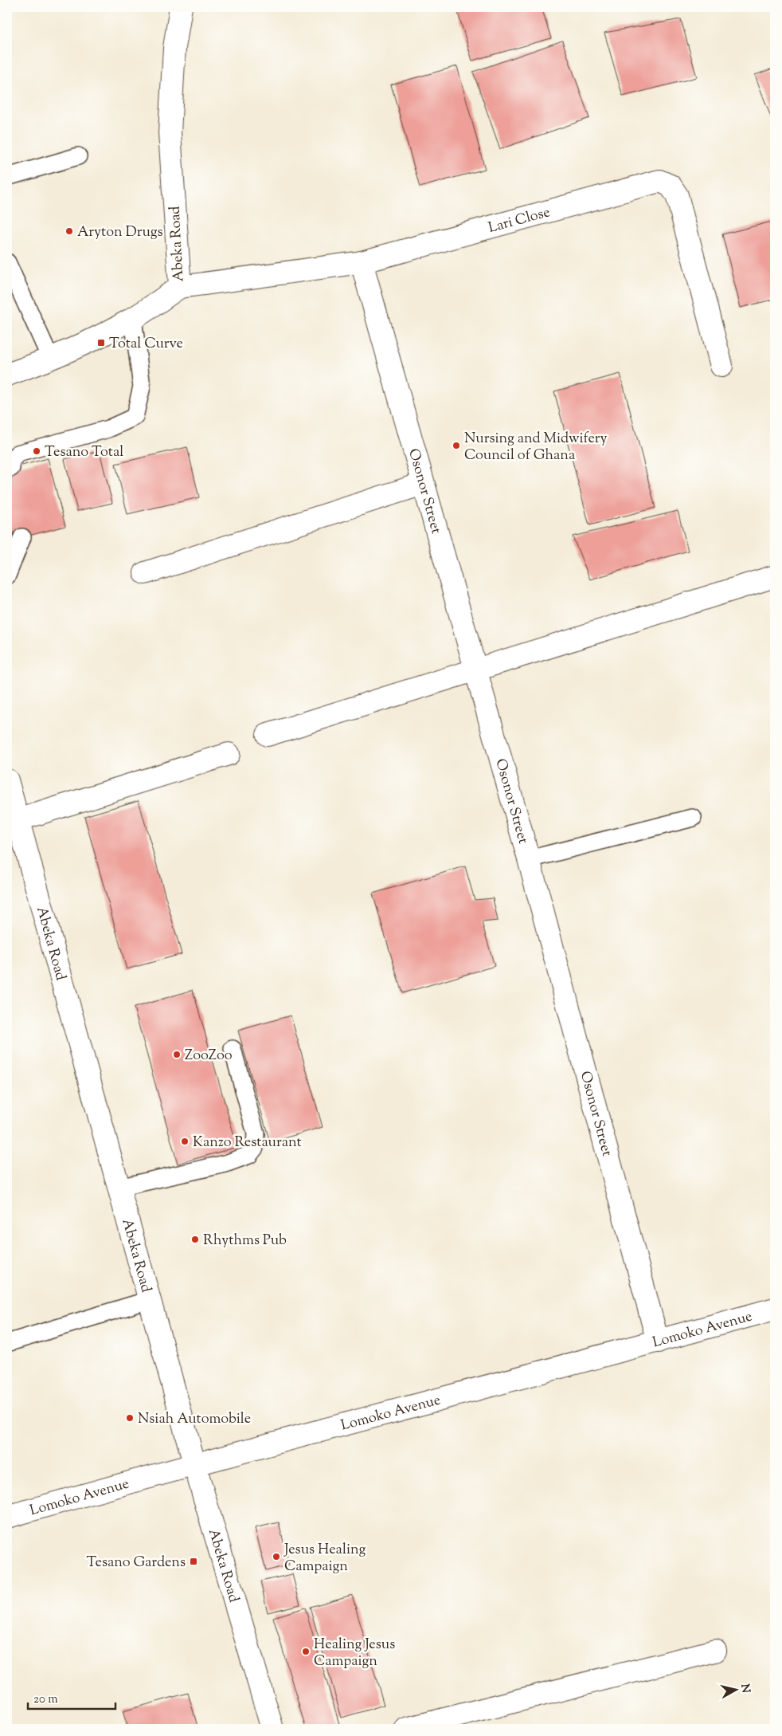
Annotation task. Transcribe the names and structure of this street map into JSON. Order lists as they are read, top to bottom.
{
  "streets": {
    "street": [
      "Lari Close",
      "Abeka Road",
      "Osonor Street",
      "Lomoko Avenue"
    ]
  },
  "crossings": [
    ["Lari Close", "Abeka Road"],
    ["Lari Close", "Osonor Street"],
    ["Abeka Road", "Lomoko Avenue"],
    ["Osonor Street", "Lomoko Avenue"]
  ],
  "places": {
    "other": [
      "Aryton Drugs",
      "Nursing and Midwifery Council of Ghana",
      "Tesano Total",
      "ZooZoo",
      "Kanzo Restaurant",
      "Rhythms Pub",
      "Nsiah Automobile",
      "Jesus Healing Campaign",
      "Healing Jesus Campaign"
    ],
    "transit": ["Total Curve", "Tesano Gardens"]
  },
  "scale_bar": "20 m",
  "north": "right"
}
